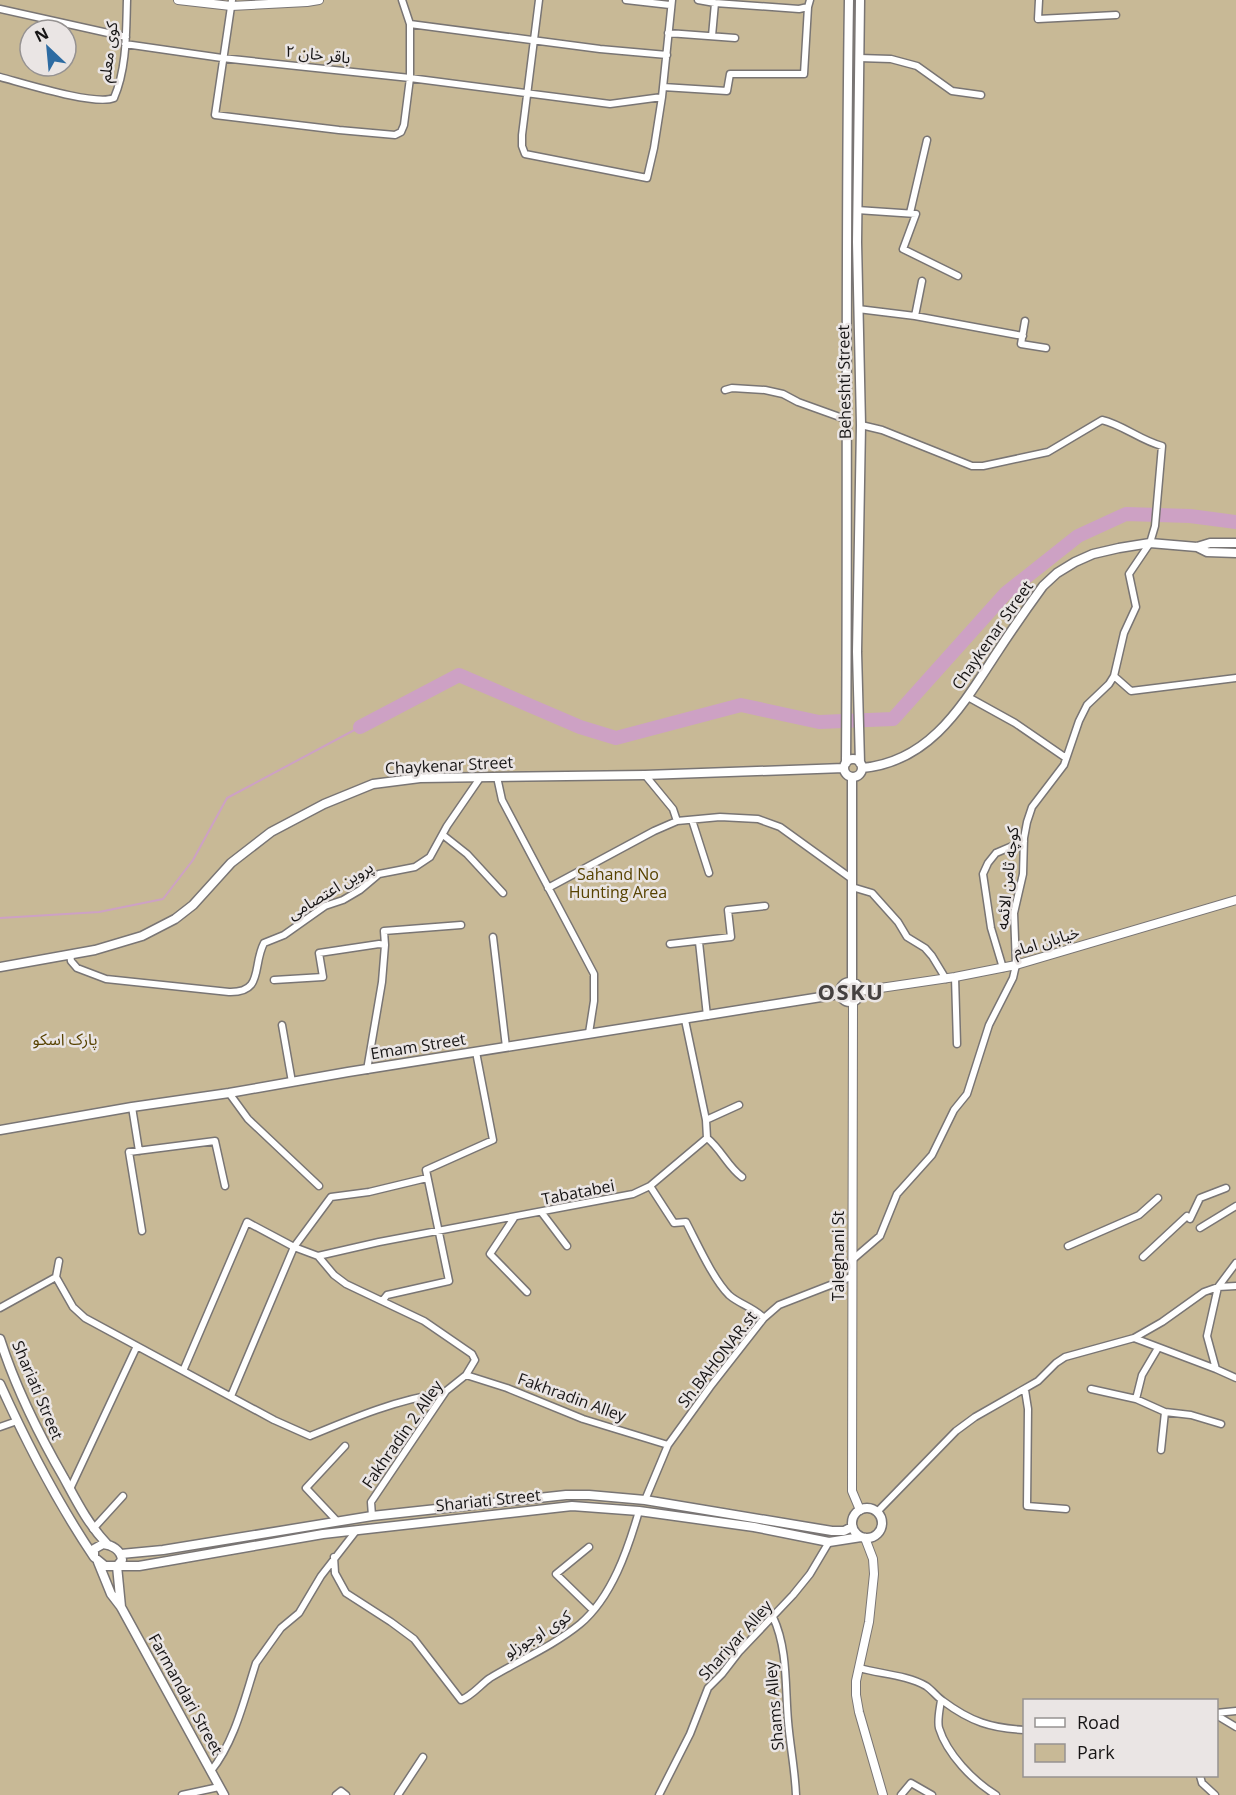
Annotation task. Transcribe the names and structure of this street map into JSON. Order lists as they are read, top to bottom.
{
  "streets": {
    "main road": [
      "Beheshti Street",
      "Chaykenar Street",
      "Emam Street",
      "Shariati Street",
      "Farmandari Street"
    ],
    "street": [
      "کوی معلم",
      "باقر خان ۲",
      "کوچه ثامن الائمه",
      "پروین اعتصامی",
      "خیابان امام",
      "Tabatabei",
      "Taleghani St",
      "Sh.BAHONAR.st",
      "Fakhradin Alley",
      "Fakhradin 2 Alley",
      "کوی اوجوزلو",
      "Shariyar Alley",
      "Shams Alley"
    ]
  },
  "crossings": [
    ["کوی معلم", "باقر خان ۲"],
    ["Beheshti Street", "Chaykenar Street"],
    ["Beheshti Street", "کوچه ثامن الائمه"],
    ["Chaykenar Street", "کوچه ثامن الائمه"],
    ["Chaykenar Street", "پروین اعتصامی"],
    ["کوچه ثامن الائمه", "خیابان امام"],
    ["خیابان امام", "Emam Street"],
    ["خیابان امام", "Taleghani St"],
    ["Emam Street", "Taleghani St"],
    ["Taleghani St", "Sh.BAHONAR.st"],
    ["Taleghani St", "Shariati Street"],
    ["Sh.BAHONAR.st", "Shariati Street"],
    ["Sh.BAHONAR.st", "Fakhradin Alley"],
    ["Shariati Street", "Fakhradin 2 Alley"],
    ["Shariati Street", "کوی اوجوزلو"],
    ["Shariati Street", "Shariyar Alley"],
    ["Shariati Street", "Farmandari Street"],
    ["Fakhradin Alley", "Fakhradin 2 Alley"],
    ["Shariyar Alley", "Shams Alley"]
  ],
  "districts": ["OSKU"],
  "parks": ["Sahand No Hunting Area", "پارک اسکو"],
  "legend": ["Road", "Park"],
  "north": "top left"
}
